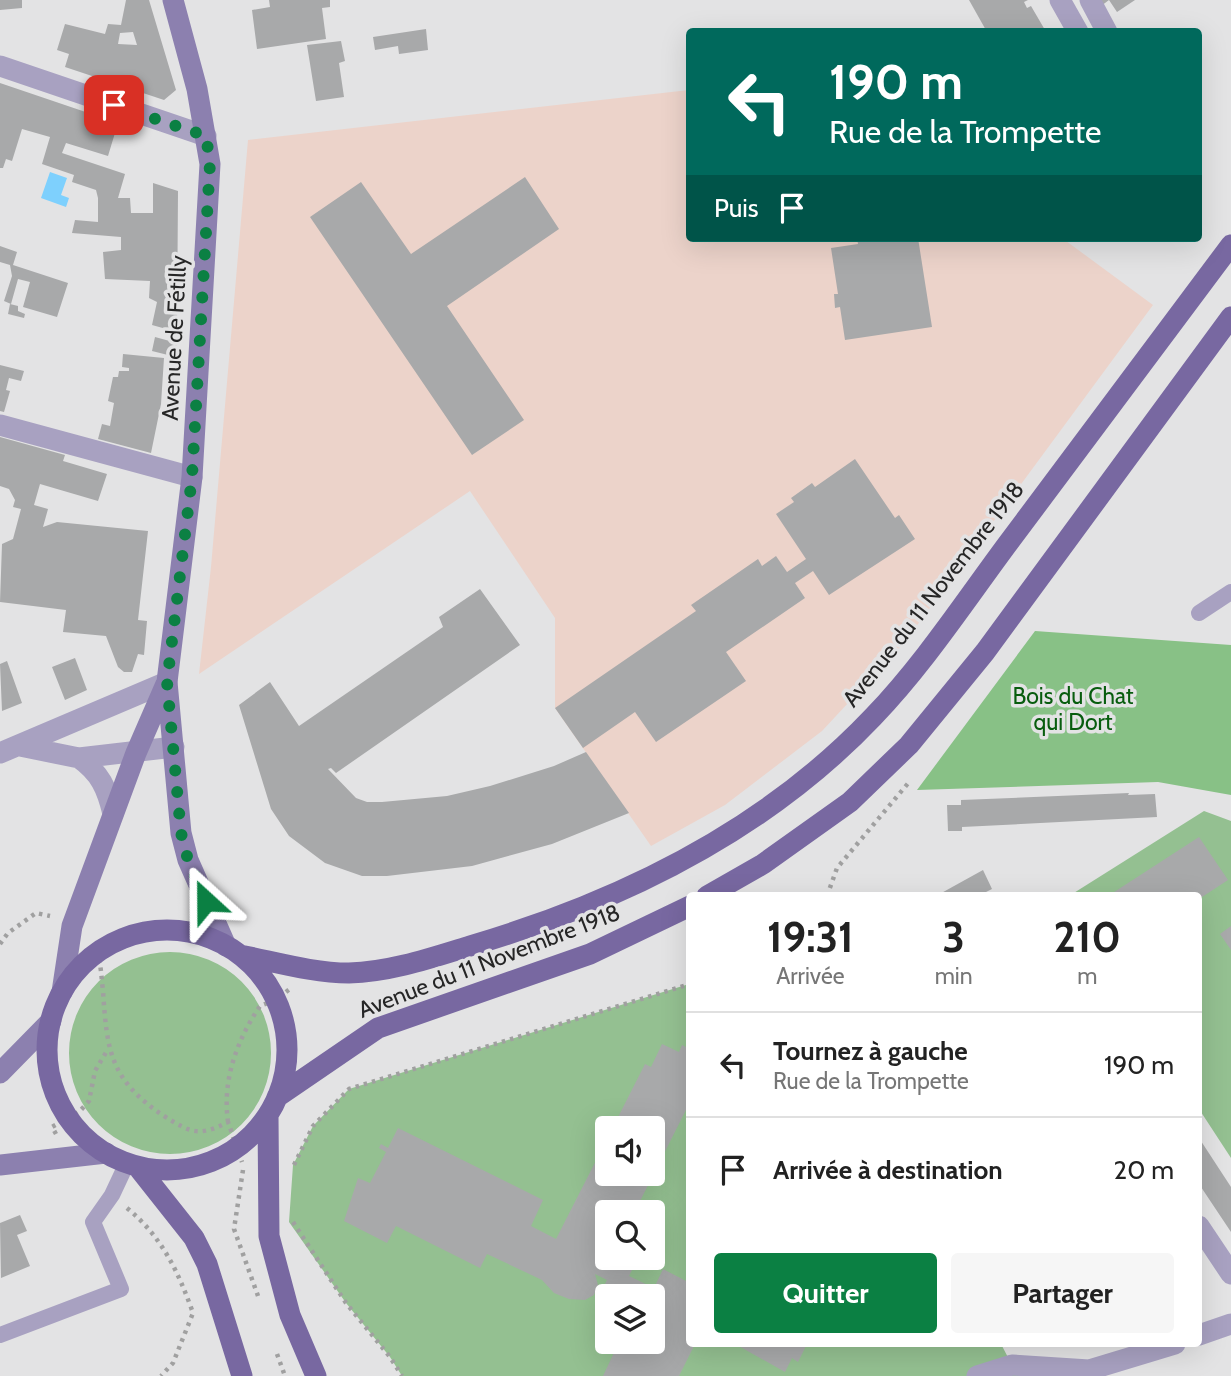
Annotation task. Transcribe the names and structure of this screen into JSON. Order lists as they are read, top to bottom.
{
  "streets": {
    "main road": ["Avenue du 11 Novembre 1918"],
    "street": ["Avenue de Fétilly"]
  },
  "crossings": [
    ["Avenue de Fétilly", "Avenue du 11 Novembre 1918"]
  ],
  "parks": ["Bois du Chat qui Dort"],
  "page": {
    "turn": ["190 m", "Rue de la Trompette"],
    "then": "Puis",
    "eta": [
      "19:31",
      "Arrivée",
      "3",
      "min",
      "210",
      "m"
    ],
    "list": [
      {
        "name": "Tournez à gauche",
        "note": "Rue de la Trompette",
        "value": "190 m"
      },
      {
        "name": "Arrivée à destination",
        "value": "20 m"
      }
    ],
    "buttons": ["Quitter", "Partager"]
  }
}
